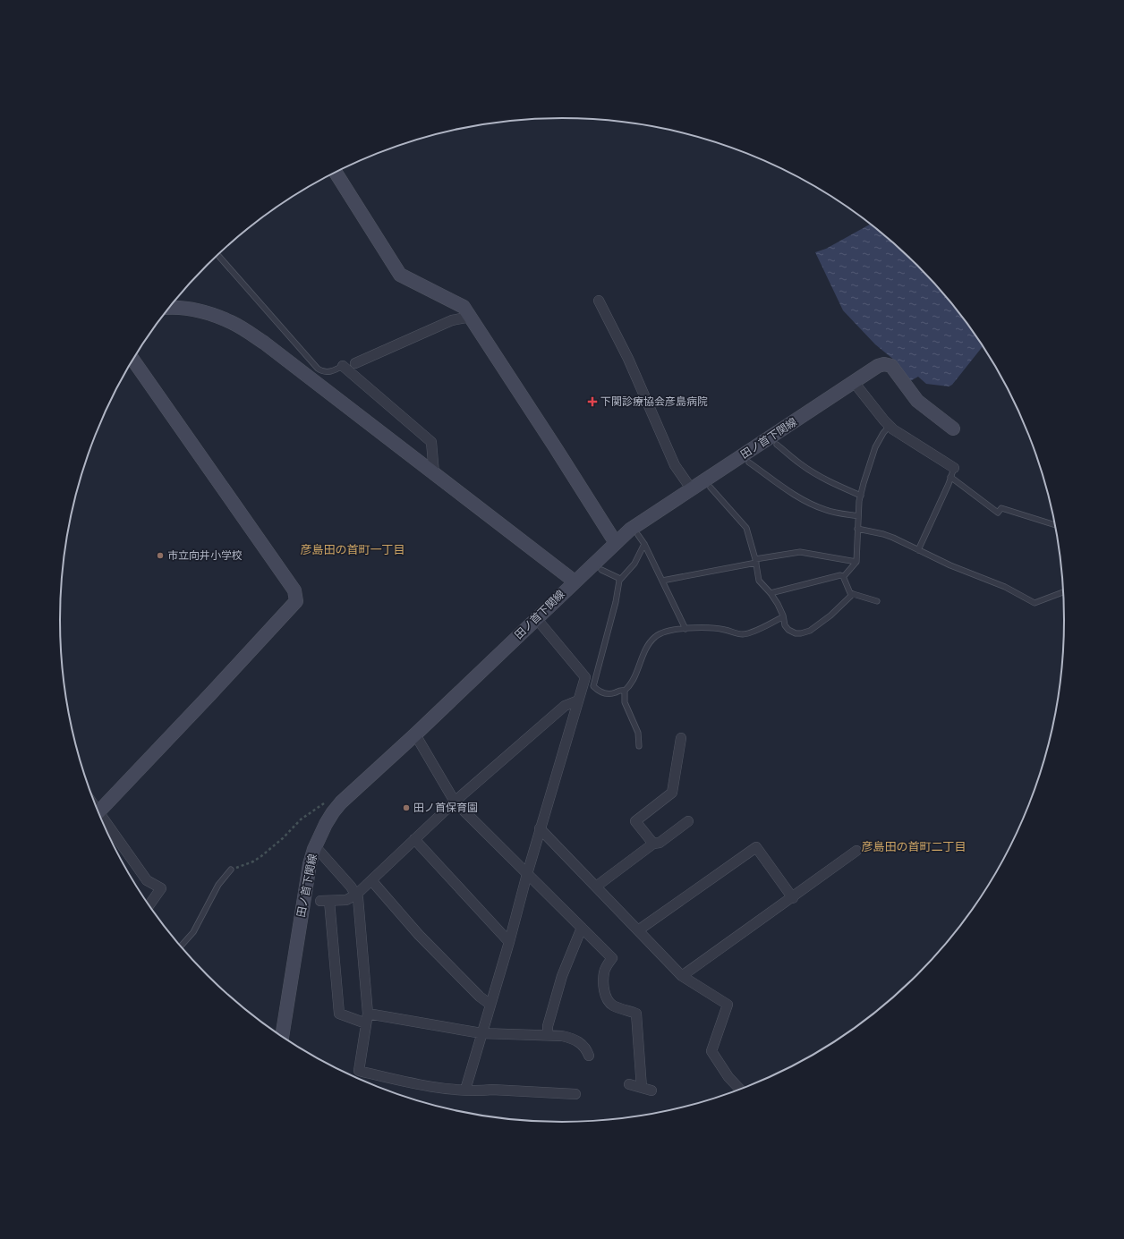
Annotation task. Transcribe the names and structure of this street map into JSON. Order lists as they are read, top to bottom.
{
  "streets": {
    "street": ["田ノ首下関線"]
  },
  "districts": ["彦島田の首町一丁目", "彦島田の首町二丁目"],
  "places": {
    "health": ["下関診療協会彦島病院"],
    "other": ["市立向井小学校", "田ノ首保育園"]
  }
}
